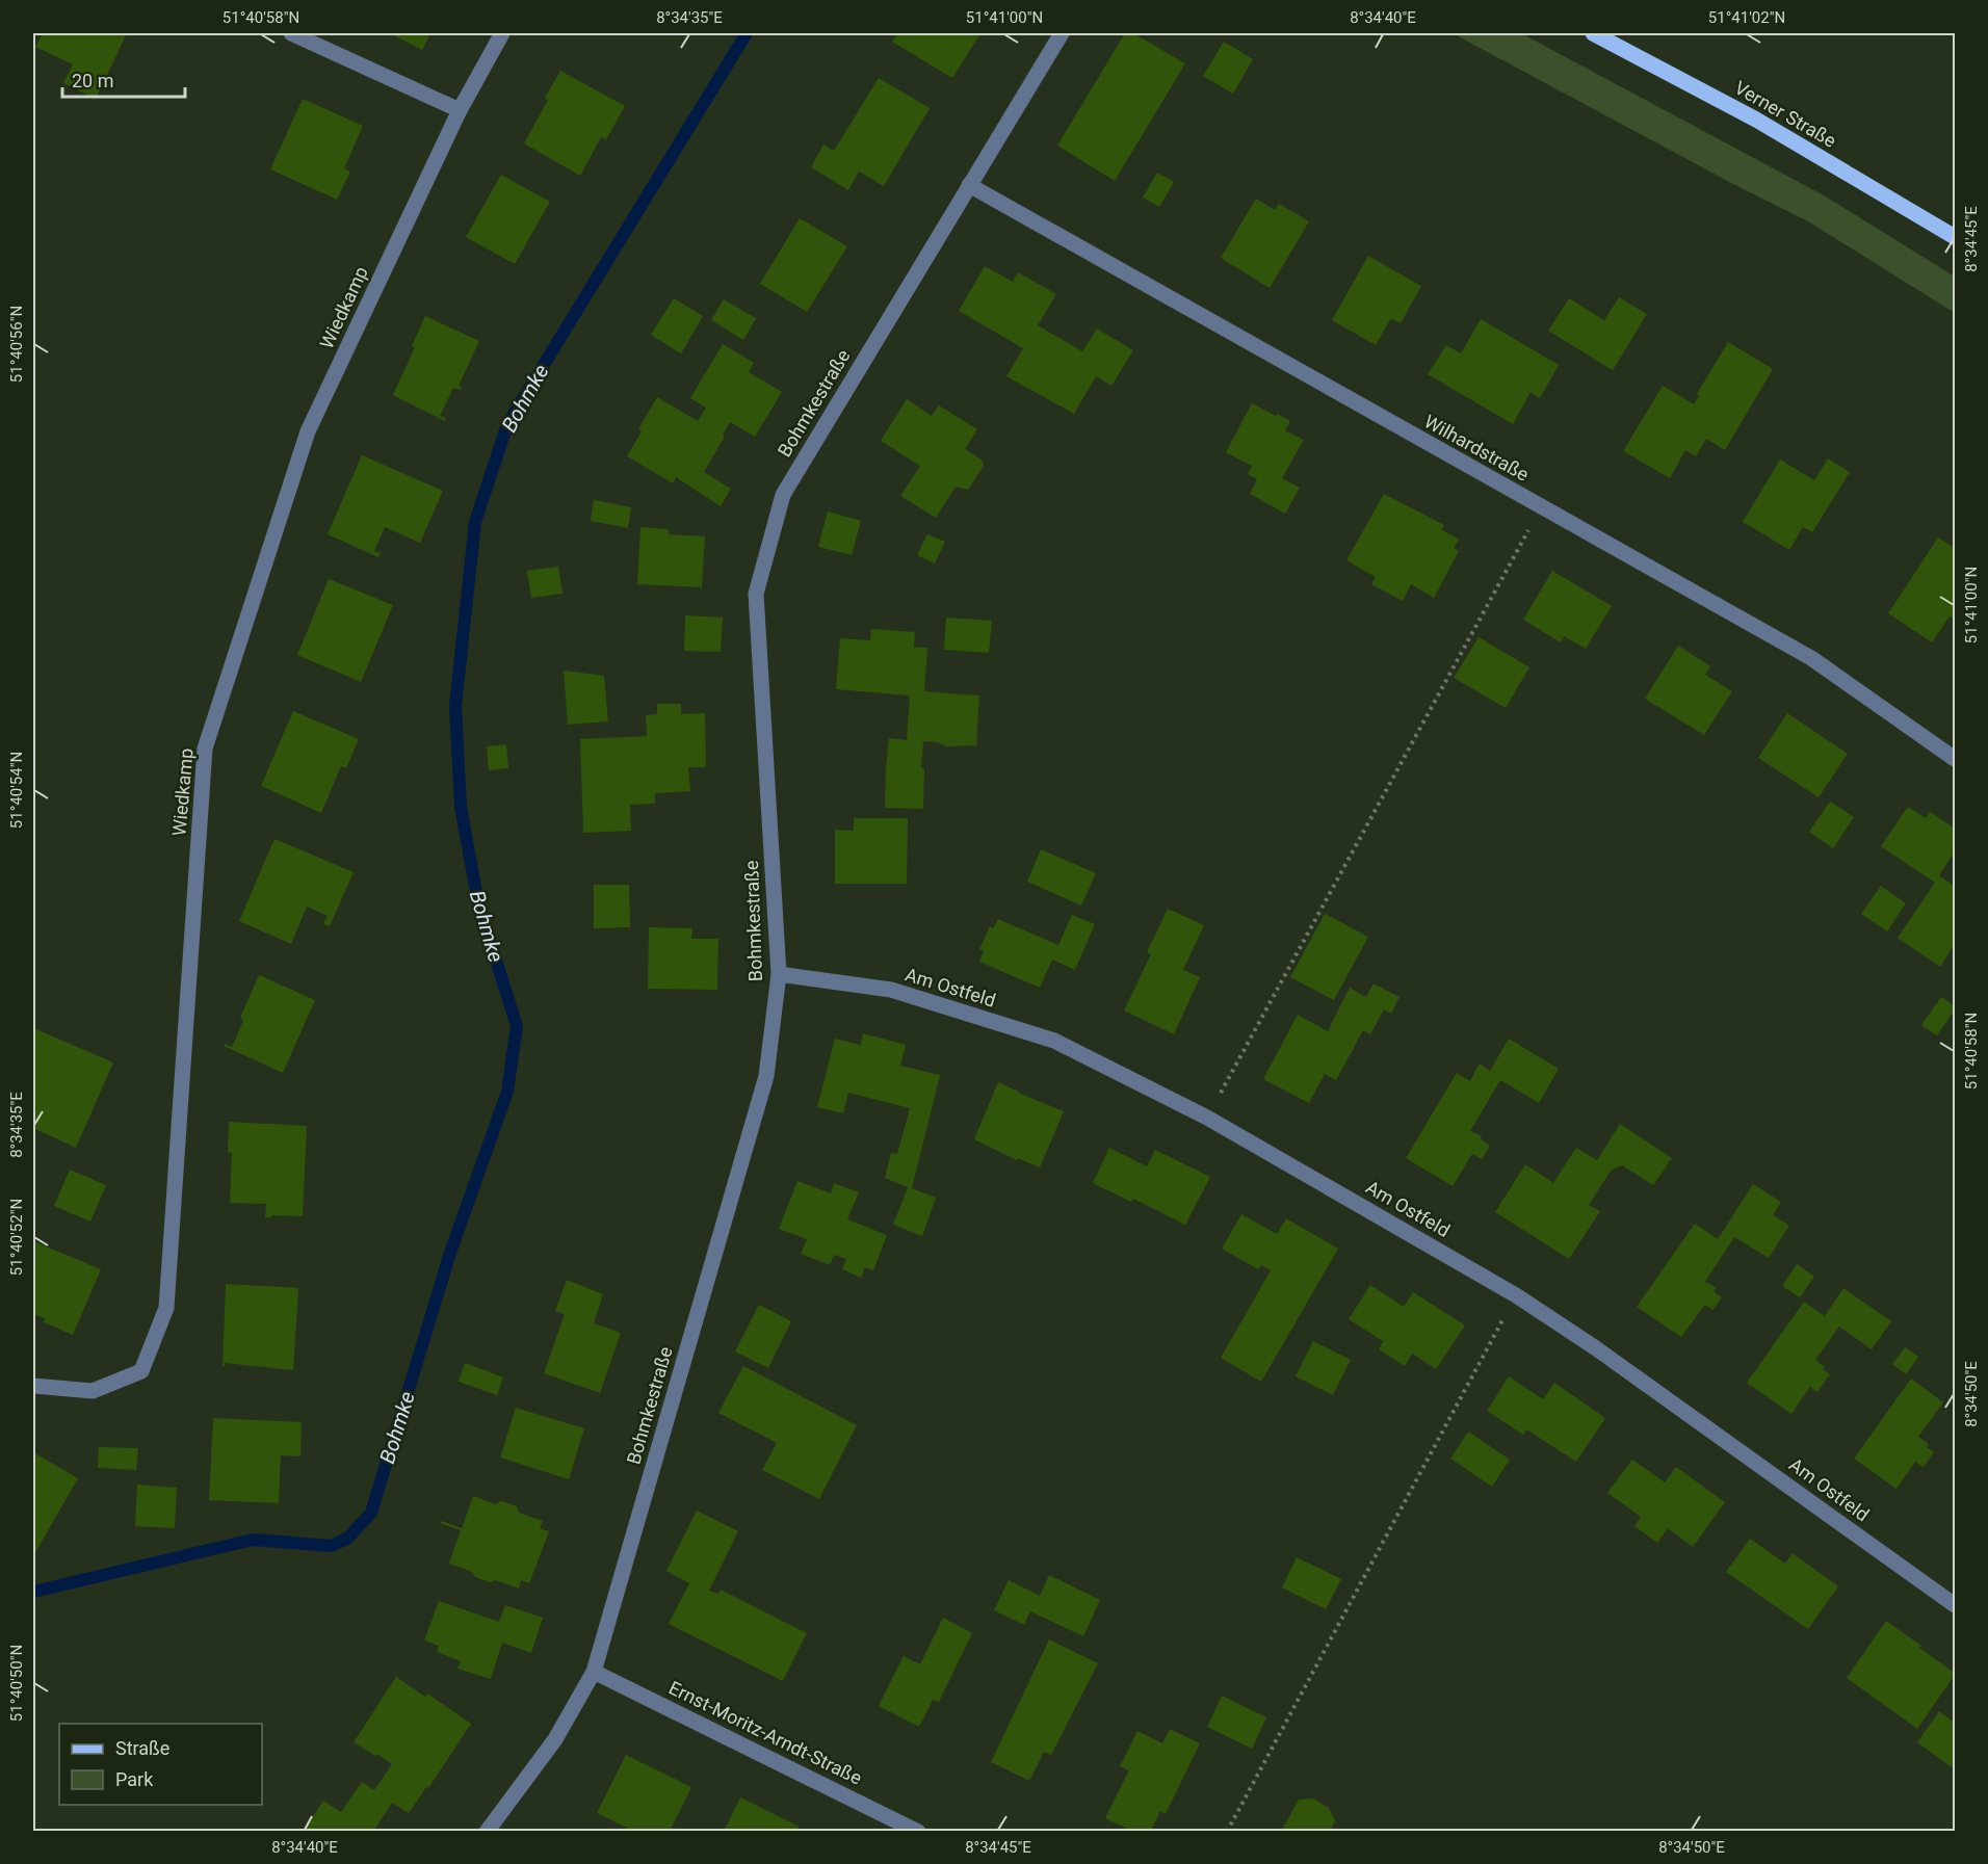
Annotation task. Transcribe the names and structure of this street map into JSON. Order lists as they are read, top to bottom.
{
  "streets": {
    "main road": ["Verner Straße"],
    "street": [
      "Wiedkamp",
      "Bohmkestraße",
      "Wilhardstraße",
      "Am Ostfeld",
      "Ernst-Moritz-Arndt-Straße"
    ]
  },
  "crossings": [
    ["Bohmkestraße", "Wilhardstraße"],
    ["Bohmkestraße", "Am Ostfeld"],
    ["Bohmkestraße", "Ernst-Moritz-Arndt-Straße"]
  ],
  "water": ["Bohmke"],
  "legend": ["Straße", "Park"],
  "scale_bar": "20 m",
  "coordinates": [
    "51°40'58\"N",
    "8°34'35\"E",
    "51°41'00\"N",
    "8°34'40\"E",
    "51°41'02\"N",
    "8°34'45\"E",
    "51°40'56\"N",
    "51°40'54\"N",
    "51°40'52\"N",
    "8°34'50\"E",
    "51°40'50\"N"
  ]
}
